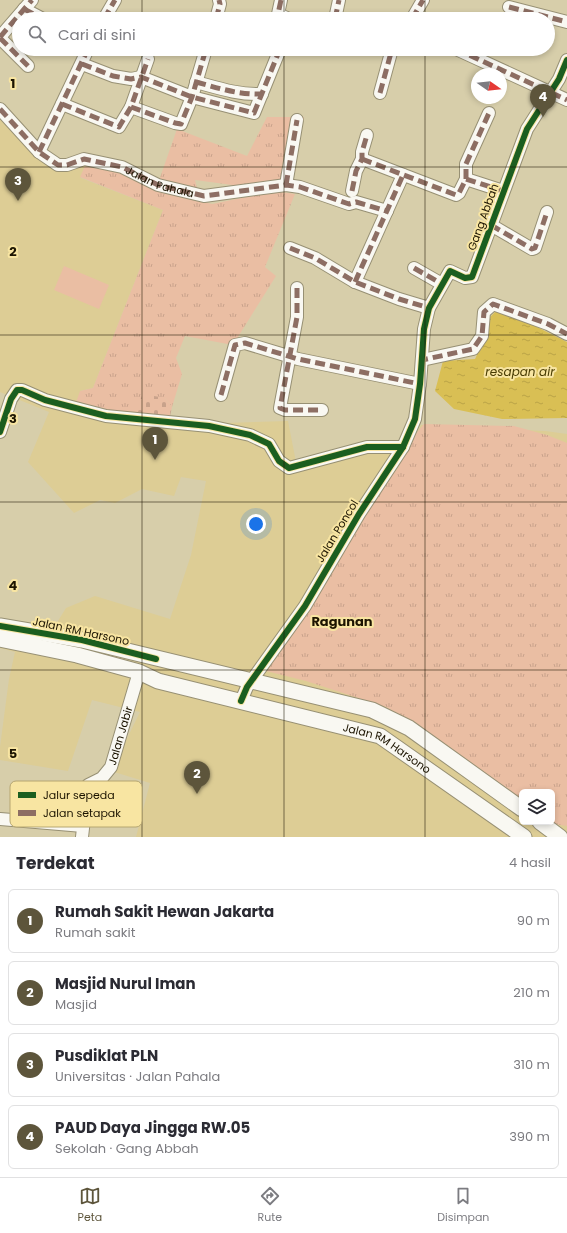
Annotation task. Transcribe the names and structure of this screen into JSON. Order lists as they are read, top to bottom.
{
  "streets": {
    "main road": ["Jalan RM Harsono"],
    "street": [
      "Jalan Pahala",
      "Gang Abbah",
      "Jalan Poncol",
      "Jalan Jabir"
    ]
  },
  "crossings": [
    ["Gang Abbah", "Jalan Poncol"],
    ["Jalan Poncol", "Jalan RM Harsono"],
    ["Jalan RM Harsono", "Jalan Jabir"]
  ],
  "districts": ["Ragunan"],
  "water": ["resapan air"],
  "legend": ["Jalur sepeda", "Jalan setapak"],
  "north": "right",
  "page": {
    "search": "Cari di sini",
    "pins": [
      "4",
      "3",
      "1",
      "2"
    ],
    "heading": ["Terdekat", "4 hasil"],
    "list": [
      {
        "mark": "1",
        "name": "Rumah Sakit Hewan Jakarta",
        "note": "Rumah sakit",
        "value": "90 m"
      },
      {
        "mark": "2",
        "name": "Masjid Nurul Iman",
        "note": "Masjid",
        "value": "210 m"
      },
      {
        "mark": "3",
        "name": "Pusdiklat PLN",
        "note": "Universitas · Jalan Pahala",
        "value": "310 m"
      },
      {
        "mark": "4",
        "name": "PAUD Daya Jingga RW.05",
        "note": "Sekolah · Gang Abbah",
        "value": "390 m"
      }
    ],
    "nav": ["Peta", "Rute", "Disimpan"]
  },
  "grid": {
    "rows": [
      "1",
      "2",
      "3",
      "4",
      "5"
    ]
  }
}
